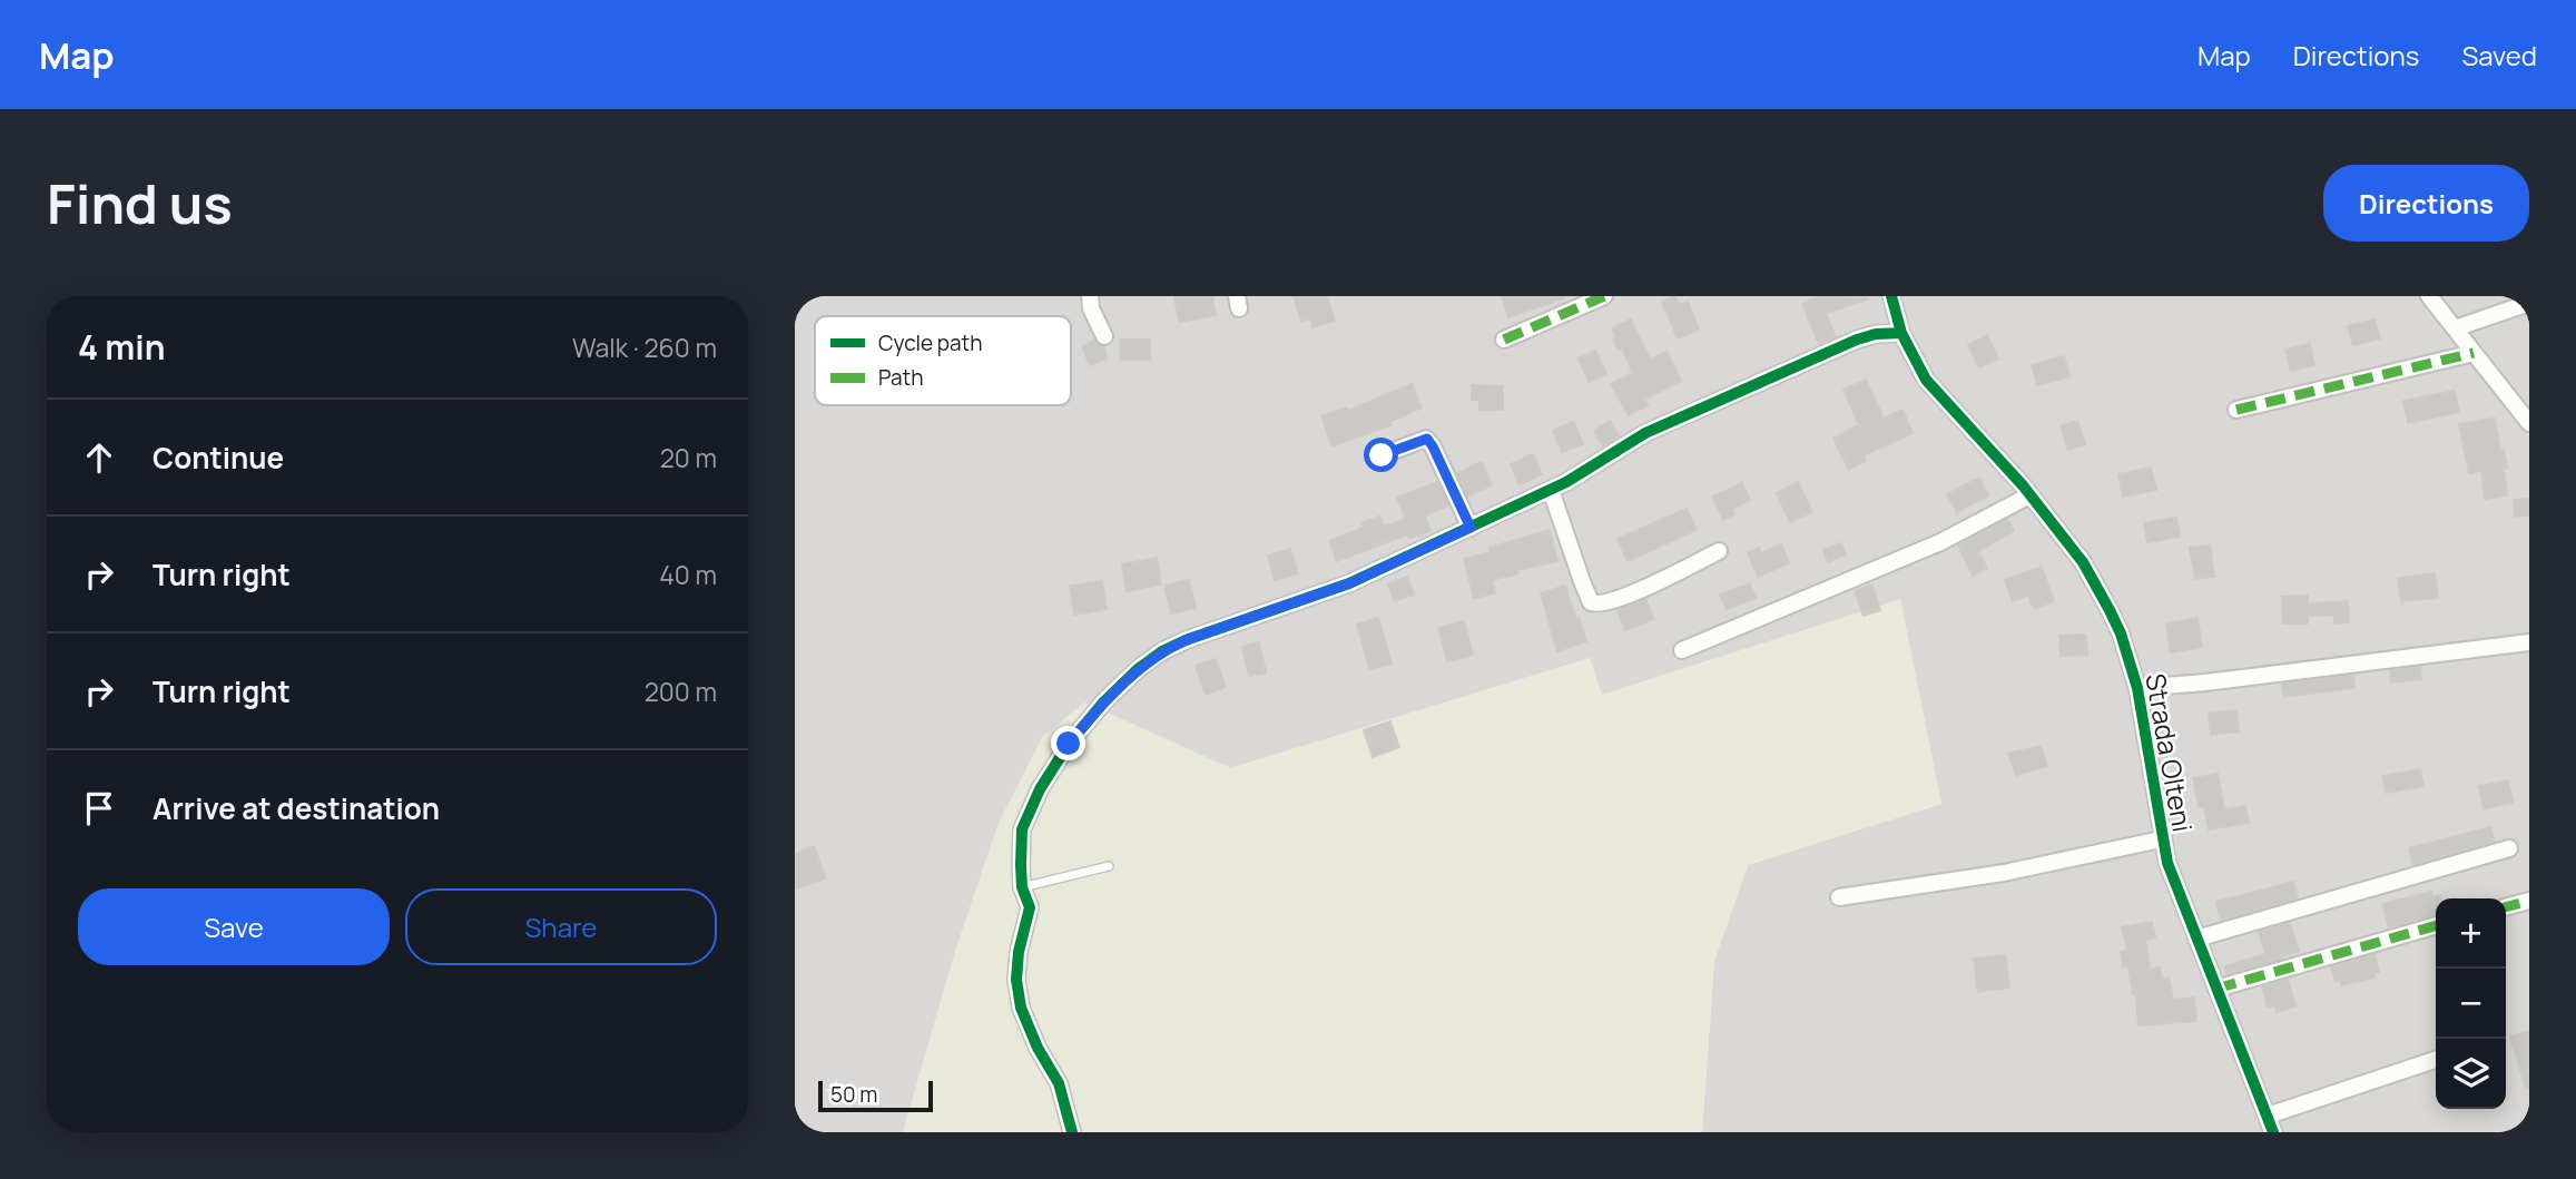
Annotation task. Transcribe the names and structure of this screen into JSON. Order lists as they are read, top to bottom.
{
  "streets": {
    "street": ["Strada Olteni"]
  },
  "legend": ["Cycle path", "Path"],
  "scale_bar": "50 m",
  "page": {
    "header": "Map",
    "nav": ["Map", "Directions", "Saved"],
    "buttons": [
      "Directions",
      ["Save", "Share"]
    ],
    "title": "Find us",
    "heading": ["4 min", "Walk · 260 m"],
    "list": [
      ["Continue", "20 m"],
      ["Turn right", "40 m"],
      ["Turn right", "200 m"],
      "Arrive at destination"
    ],
    "map_buttons": ["+", "−"],
    "scale": "50 m"
  }
}
